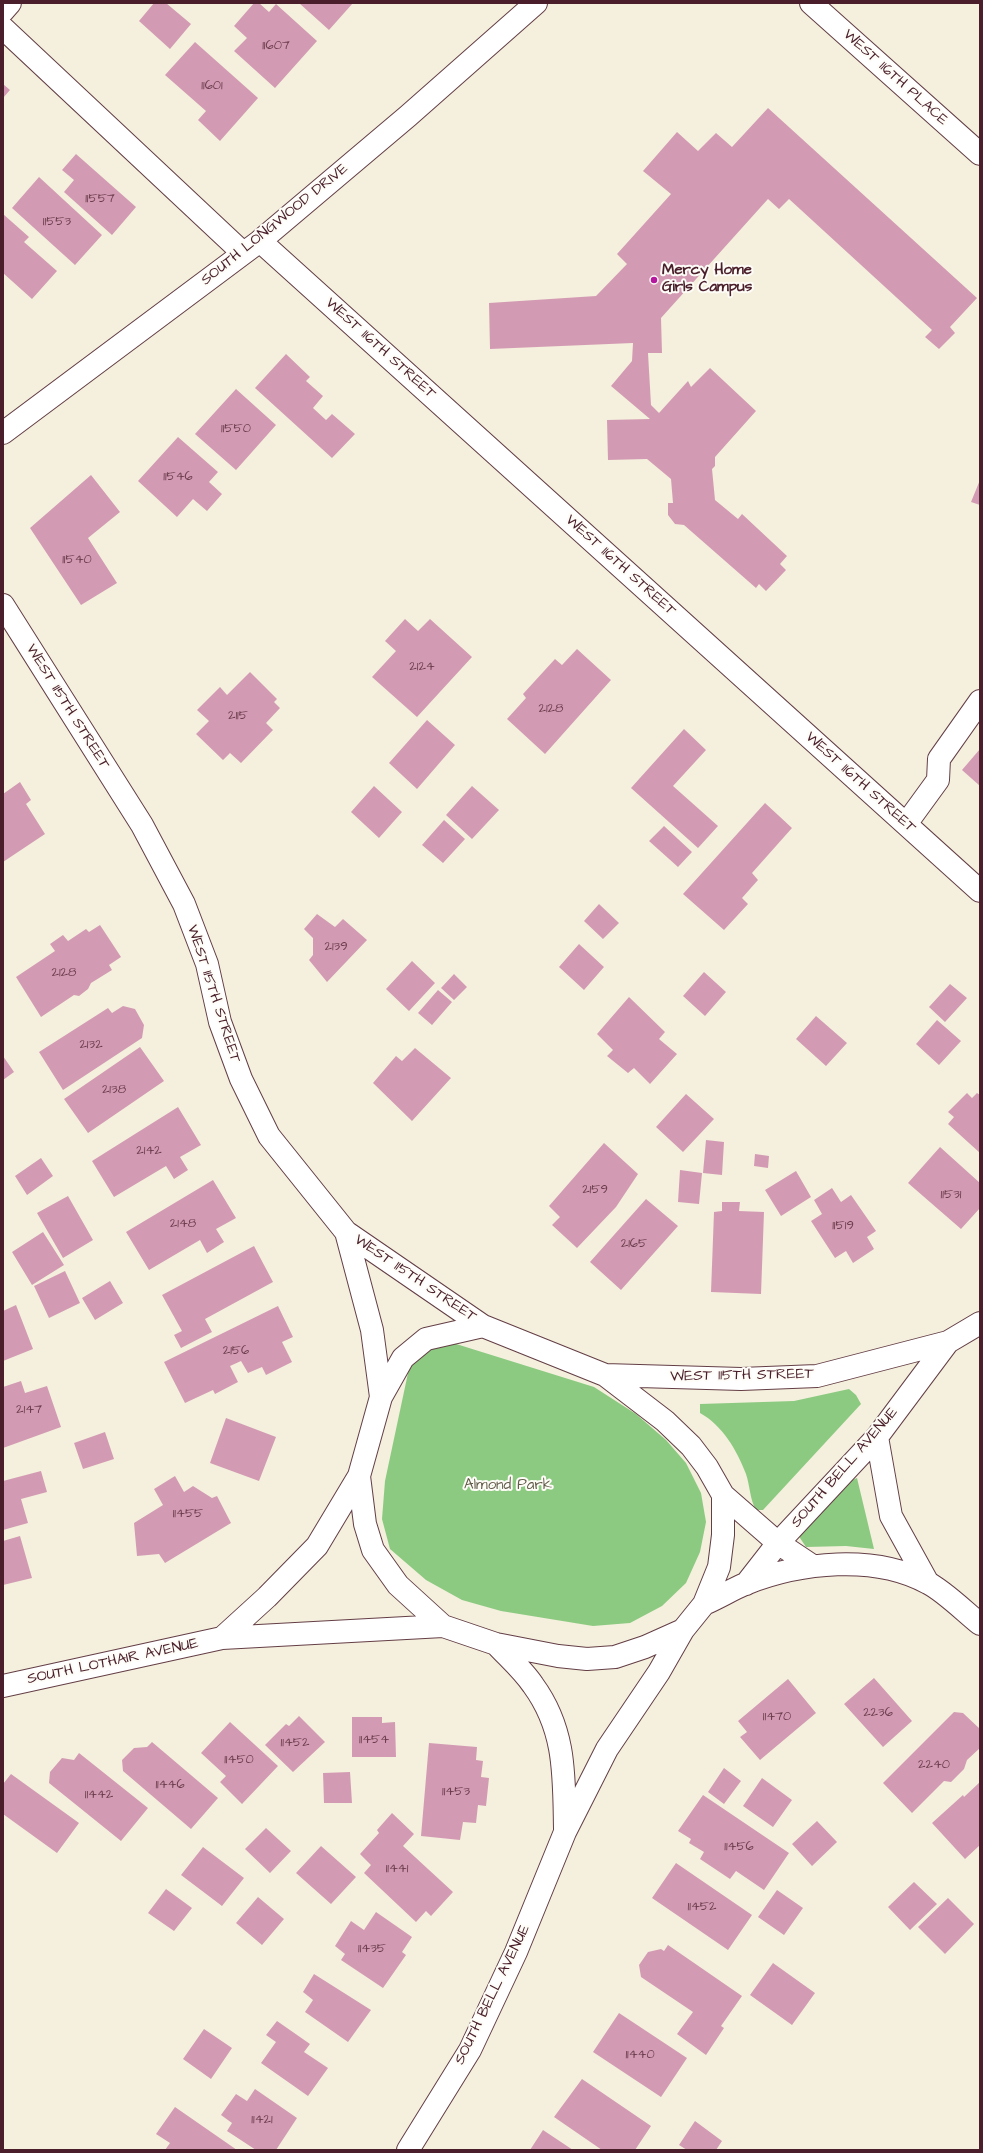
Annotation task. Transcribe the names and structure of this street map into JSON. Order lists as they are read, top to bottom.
{
  "streets": {
    "street": [
      "WEST 116TH PLACE",
      "SOUTH LONGWOOD DRIVE",
      "WEST 116TH STREET",
      "WEST 115TH STREET",
      "SOUTH BELL AVENUE",
      "SOUTH LOTHAIR AVENUE"
    ]
  },
  "crossings": [
    ["SOUTH LONGWOOD DRIVE", "WEST 116TH STREET"],
    ["WEST 115TH STREET", "SOUTH BELL AVENUE"]
  ],
  "parks": ["Almond Park"],
  "places": ["Mercy Home Girls Campus"],
  "house_numbers": [
    "11607",
    "11601",
    "11557",
    "11553",
    "11550",
    "11546",
    "11540",
    "2124",
    "2128",
    "2115",
    "2139",
    "2128",
    "2132",
    "2138",
    "2142",
    "2159",
    "11531",
    "2148",
    "11519",
    "2165",
    "2156",
    "2147",
    "11455",
    "2236",
    "11470",
    "11454",
    "11452",
    "11450",
    "2240",
    "11446",
    "11453",
    "11442",
    "11456",
    "11441",
    "11452",
    "11435",
    "11440",
    "11421"
  ]
}
